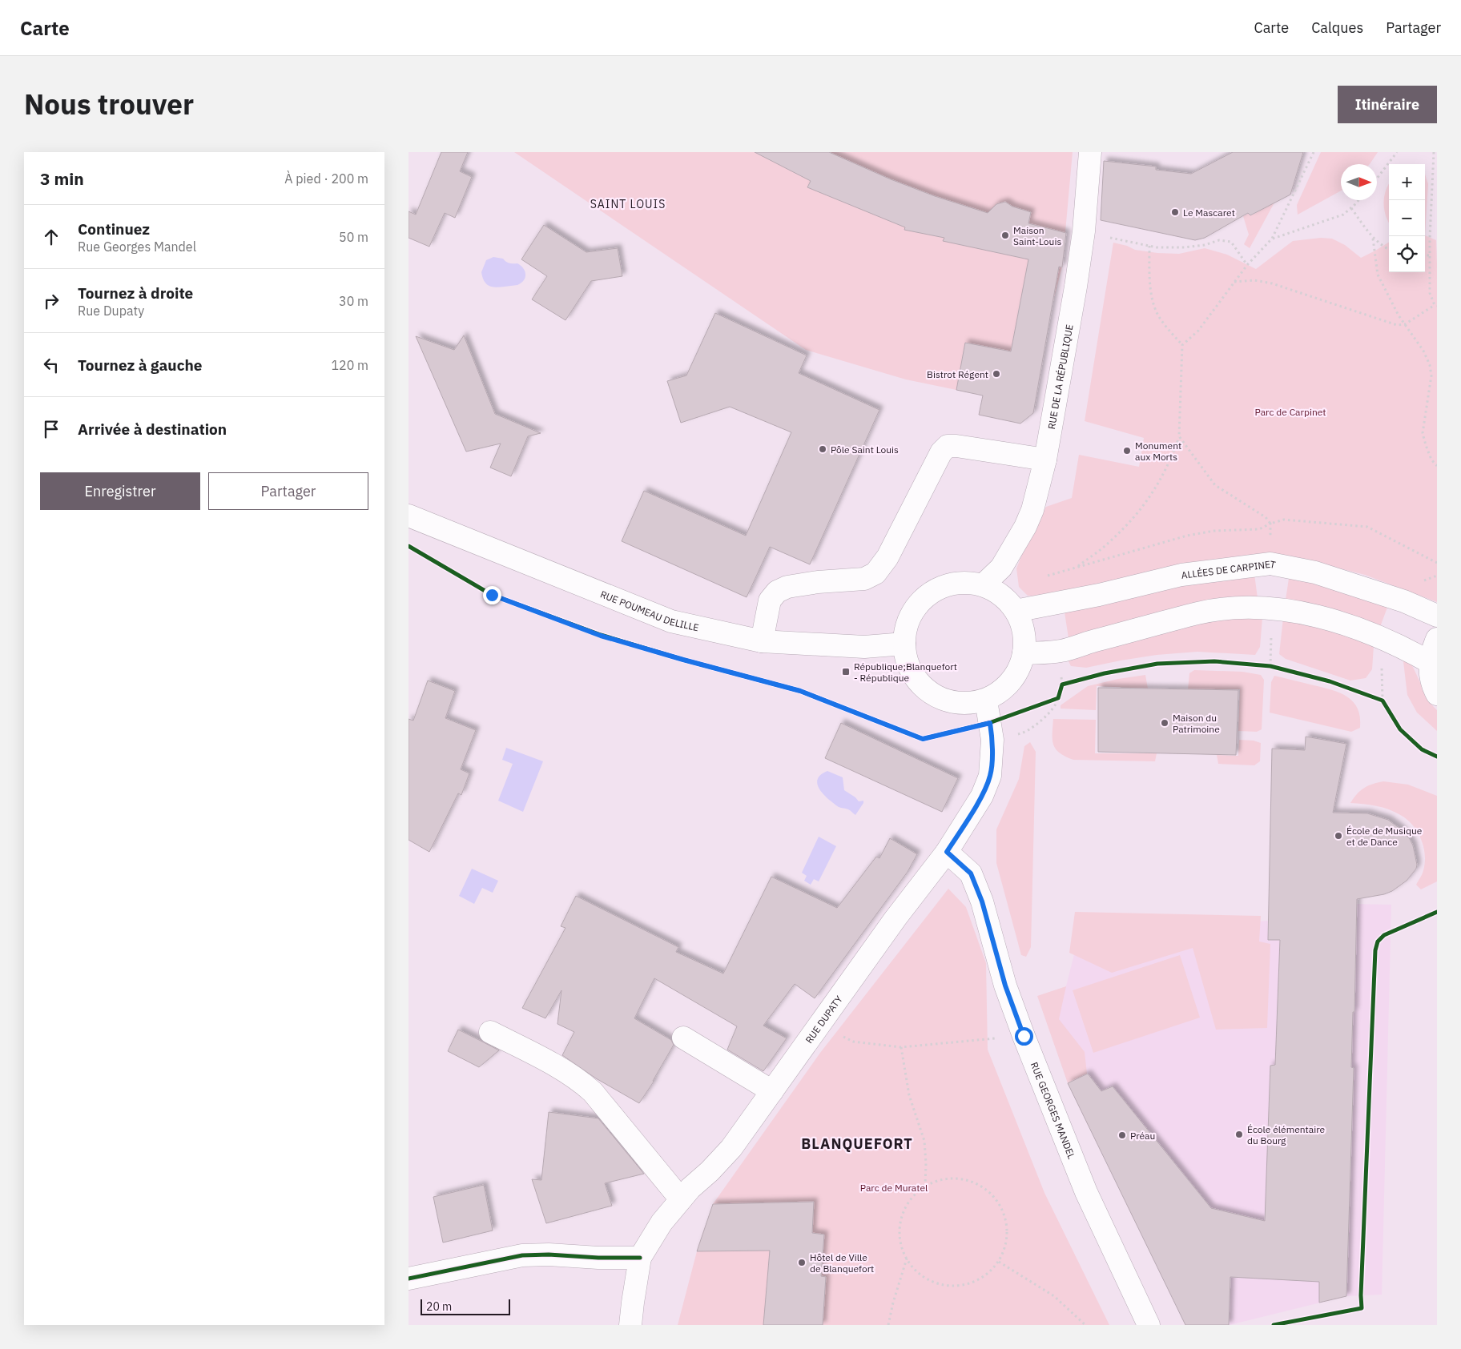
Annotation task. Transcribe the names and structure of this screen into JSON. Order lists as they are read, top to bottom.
{
  "streets": {
    "street": [
      "RUE DE LA RÉPUBLIQUE",
      "ALLÉES DE CARPINET",
      "RUE POUMEAU DELILLE",
      "RUE DUPATY",
      "RUE GEORGES MANDEL"
    ]
  },
  "crossings": [
    ["RUE DE LA RÉPUBLIQUE", "ALLÉES DE CARPINET"],
    ["RUE DE LA RÉPUBLIQUE", "RUE POUMEAU DELILLE"],
    ["RUE DE LA RÉPUBLIQUE", "RUE DUPATY"],
    ["ALLÉES DE CARPINET", "RUE POUMEAU DELILLE"],
    ["ALLÉES DE CARPINET", "RUE DUPATY"],
    ["RUE POUMEAU DELILLE", "RUE DUPATY"],
    ["RUE DUPATY", "RUE GEORGES MANDEL"]
  ],
  "districts": ["SAINT LOUIS", "BLANQUEFORT"],
  "parks": ["Parc de Carpinet", "Parc de Muratel"],
  "places": {
    "other": [
      "Le Mascaret",
      "Maison Saint-Louis",
      "Bistrot Régent",
      "Pôle Saint Louis",
      "Monument aux Morts",
      "Maison du Patrimoine",
      "École de Musique et de Dance",
      "École élémentaire du Bourg",
      "Préau",
      "Hôtel de Ville de Blanquefort"
    ],
    "transit": ["République;Blanquefort - République"]
  },
  "scale_bar": "20 m",
  "north": "right",
  "page": {
    "header": "Carte",
    "nav": ["Carte", "Calques", "Partager"],
    "title": "Nous trouver",
    "buttons": [
      "Itinéraire",
      ["Enregistrer", "Partager"]
    ],
    "heading": ["3 min", "À pied · 200 m"],
    "map_buttons": ["+", "−"],
    "list": [
      ["Continuez", "Rue Georges Mandel", "50 m"],
      ["Tournez à droite", "Rue Dupaty", "30 m"],
      ["Tournez à gauche", "120 m"],
      "Arrivée à destination"
    ],
    "scale": "20 m"
  }
}
